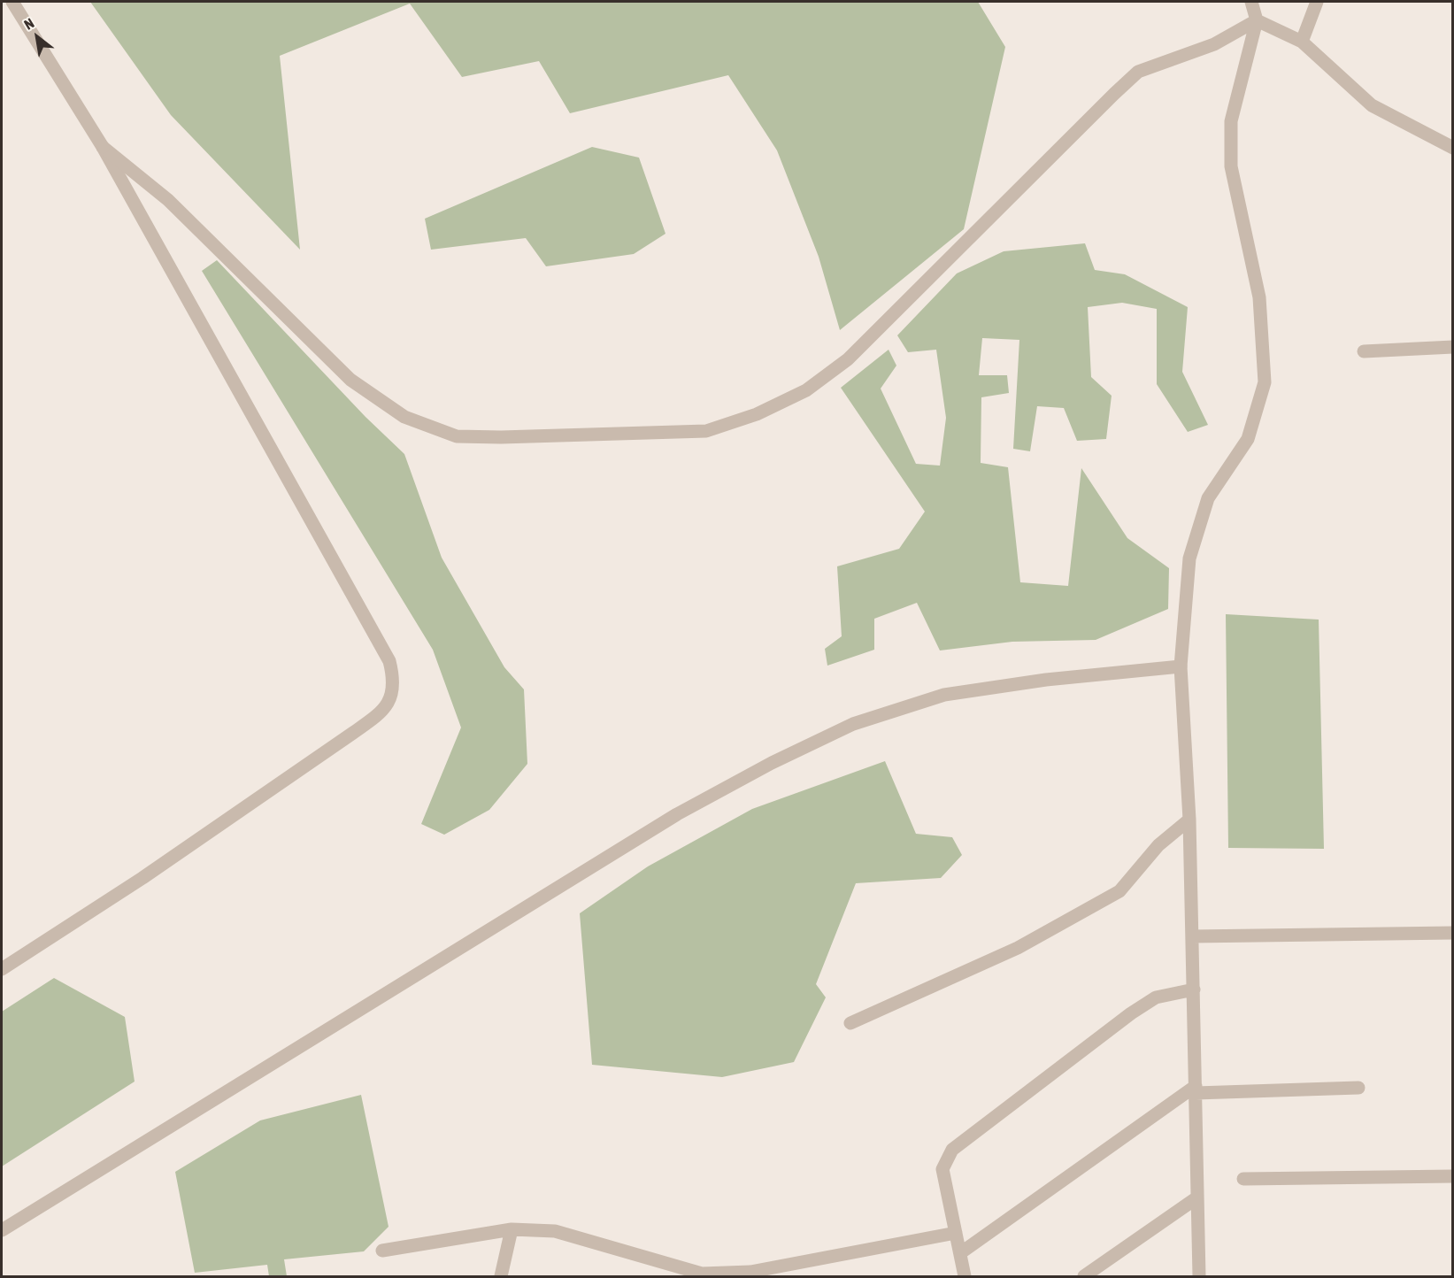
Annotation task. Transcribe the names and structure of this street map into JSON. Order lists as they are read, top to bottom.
{
  "north": "top left"
}
